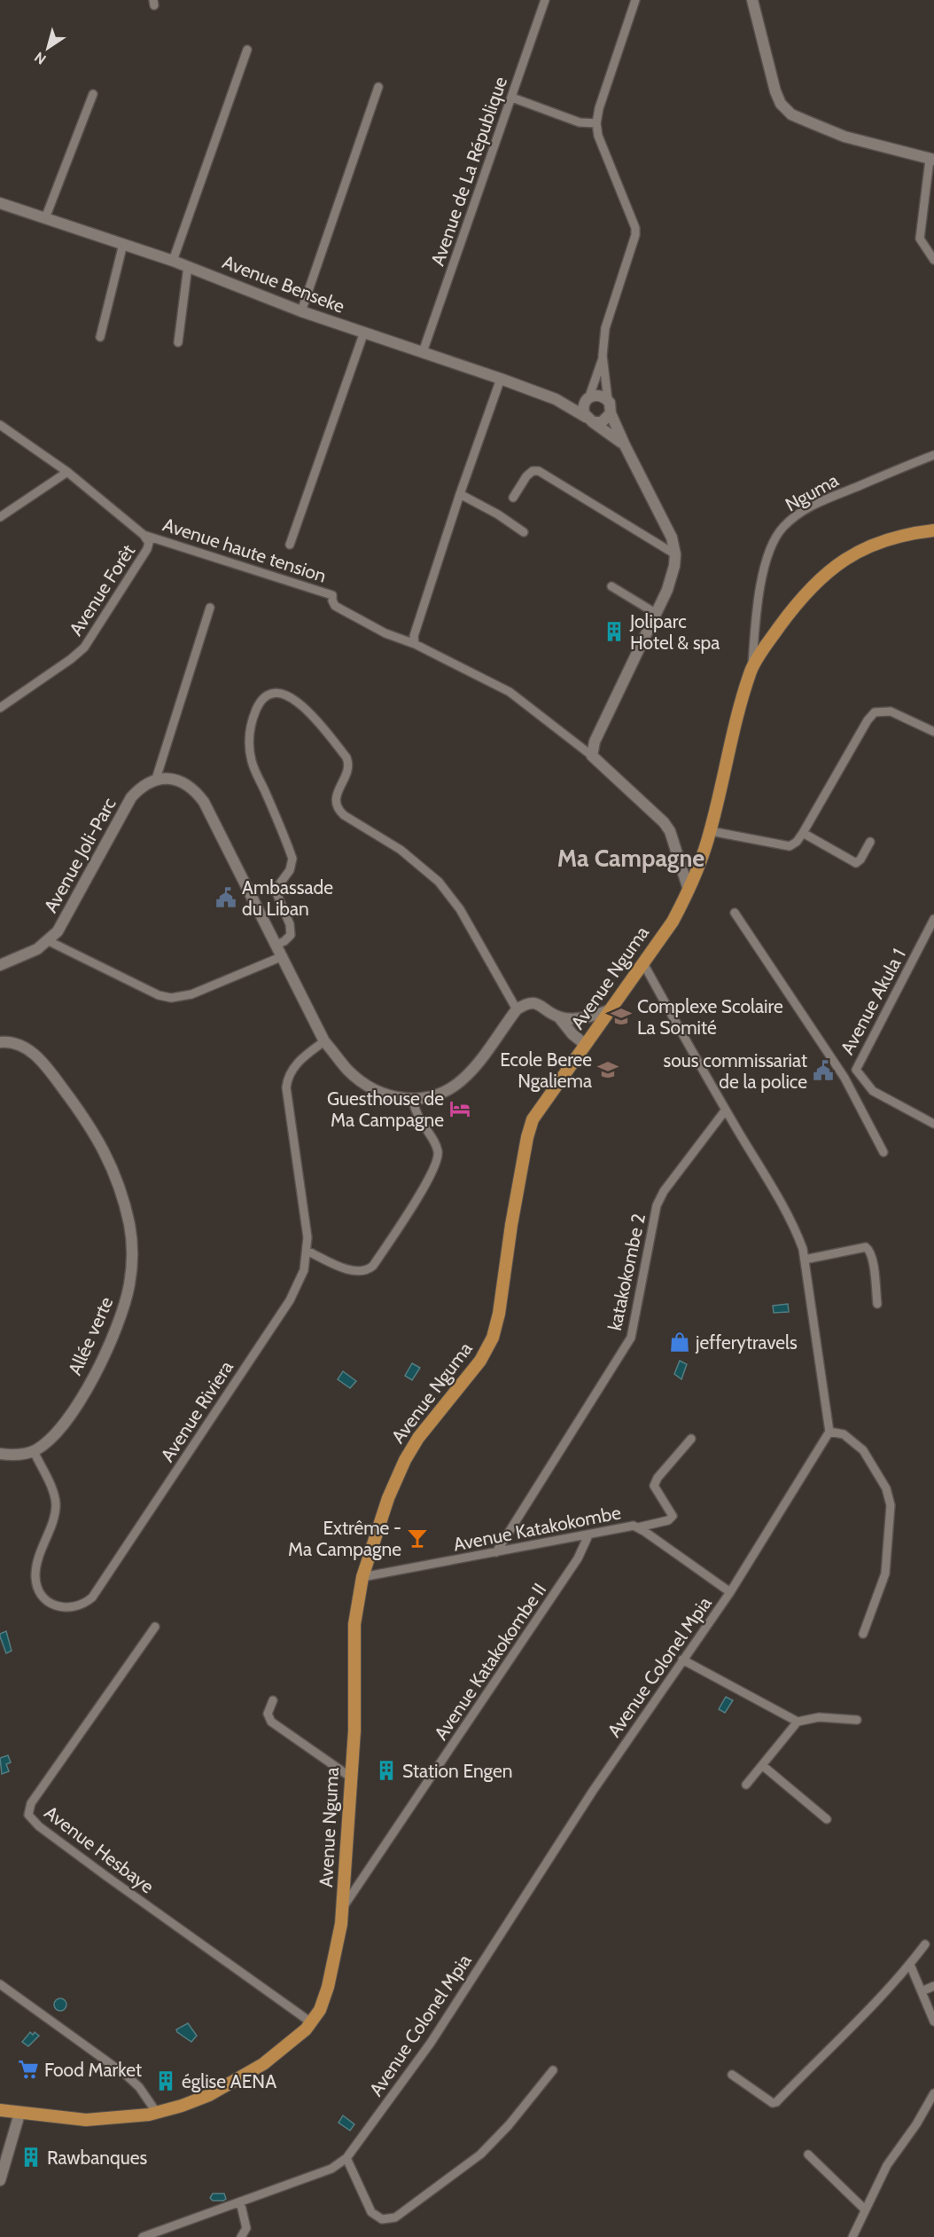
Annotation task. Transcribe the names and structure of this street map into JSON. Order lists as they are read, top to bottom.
{
  "streets": {
    "main road": ["Avenue Nguma"],
    "street": [
      "Avenue de La République",
      "Avenue Benseke",
      "Nguma",
      "Avenue haute tension",
      "Avenue Forêt",
      "Avenue Joli-Parc",
      "Avenue Akula 1",
      "katakokombe 2",
      "Allée verte",
      "Avenue Riviera",
      "Avenue Katakokombe",
      "Avenue Katakokombe II",
      "Avenue Colonel Mpia",
      "Avenue Hesbaye"
    ]
  },
  "crossings": [
    ["Avenue de La République", "Avenue Benseke"],
    ["Nguma", "Avenue Nguma"],
    ["Avenue haute tension", "Avenue Forêt"],
    ["Avenue Nguma", "Avenue Katakokombe"],
    ["Avenue Nguma", "Avenue Katakokombe II"],
    ["Avenue Nguma", "Avenue Hesbaye"],
    ["katakokombe 2", "Avenue Katakokombe"],
    ["Allée verte", "Avenue Riviera"],
    ["Avenue Katakokombe", "Avenue Katakokombe II"],
    ["Avenue Katakokombe", "Avenue Colonel Mpia"]
  ],
  "districts": ["Ma Campagne"],
  "places": {
    "building": [
      "Joliparc Hotel & spa",
      "Station Engen",
      "église AENA",
      "Rawbanques"
    ],
    "public building": ["Ambassade du Liban", "sous commissariat de la police"],
    "school or university": ["Complexe Scolaire La Somité", "Ecole Beree Ngaliema"],
    "hotel": ["Guesthouse de Ma Campagne"],
    "shop": ["jefferytravels"],
    "bar": ["Extrême - Ma Campagne"],
    "supermarket": ["Food Market"]
  },
  "north": "bottom left"
}
